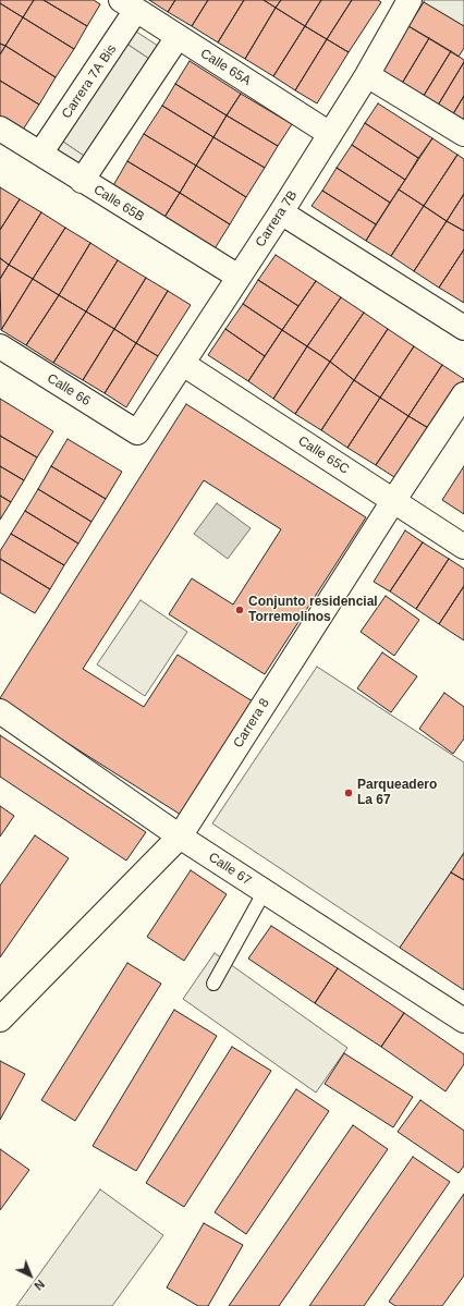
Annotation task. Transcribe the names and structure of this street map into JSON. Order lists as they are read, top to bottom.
{
  "streets": {
    "street": [
      "Calle 65A",
      "Carrera 7A Bis",
      "Calle 65B",
      "Carrera 7B",
      "Calle 66",
      "Calle 65C",
      "Carrera 8",
      "Calle 67"
    ]
  },
  "crossings": [
    ["Calle 65A", "Carrera 7A Bis"],
    ["Calle 65A", "Carrera 7B"],
    ["Carrera 7A Bis", "Calle 65B"],
    ["Calle 65B", "Carrera 7B"],
    ["Carrera 7B", "Calle 66"],
    ["Carrera 7B", "Calle 65C"],
    ["Calle 65C", "Carrera 8"],
    ["Carrera 8", "Calle 67"]
  ],
  "places": ["Conjunto residencial Torremolinos", "Parqueadero La 67"],
  "north": "bottom right"
}
